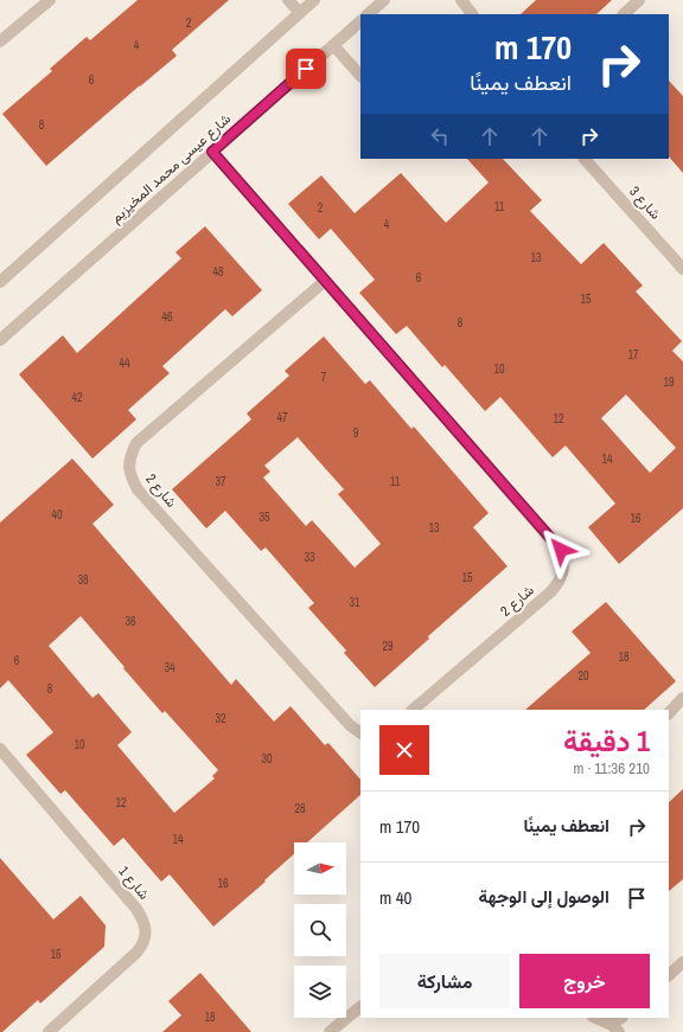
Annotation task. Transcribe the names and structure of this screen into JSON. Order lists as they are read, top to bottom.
{
  "streets": {
    "street": [
      "شارع عيسى محمد المخيزيم",
      "شارع 3",
      "شارع 2",
      "شارع 1"
    ]
  },
  "crossings": [
    ["شارع عيسى محمد المخيزيم", "شارع 2"]
  ],
  "house_numbers": [
    "2",
    "4",
    "6",
    "8",
    "11",
    "2",
    "4",
    "13",
    "48",
    "6",
    "15",
    "46",
    "8",
    "17",
    "44",
    "10",
    "7",
    "19",
    "42",
    "47",
    "12",
    "9",
    "14",
    "37",
    "11",
    "40",
    "35",
    "16",
    "13",
    "33",
    "15",
    "38",
    "31",
    "36",
    "29",
    "18",
    "6",
    "34",
    "20",
    "8",
    "32",
    "10",
    "30",
    "12",
    "28",
    "14",
    "16",
    "15",
    "18"
  ],
  "north": "right",
  "page": {
    "turn": ["170 m", "انعطف يمينًا"],
    "heading": ["1 دقيقة", "210 m · 11:36"],
    "list": [
      {
        "name": "انعطف يمينًا",
        "value": "170 m"
      },
      {
        "name": "الوصول إلى الوجهة",
        "value": "40 m"
      }
    ],
    "buttons": ["خروج", "مشاركة"]
  }
}
